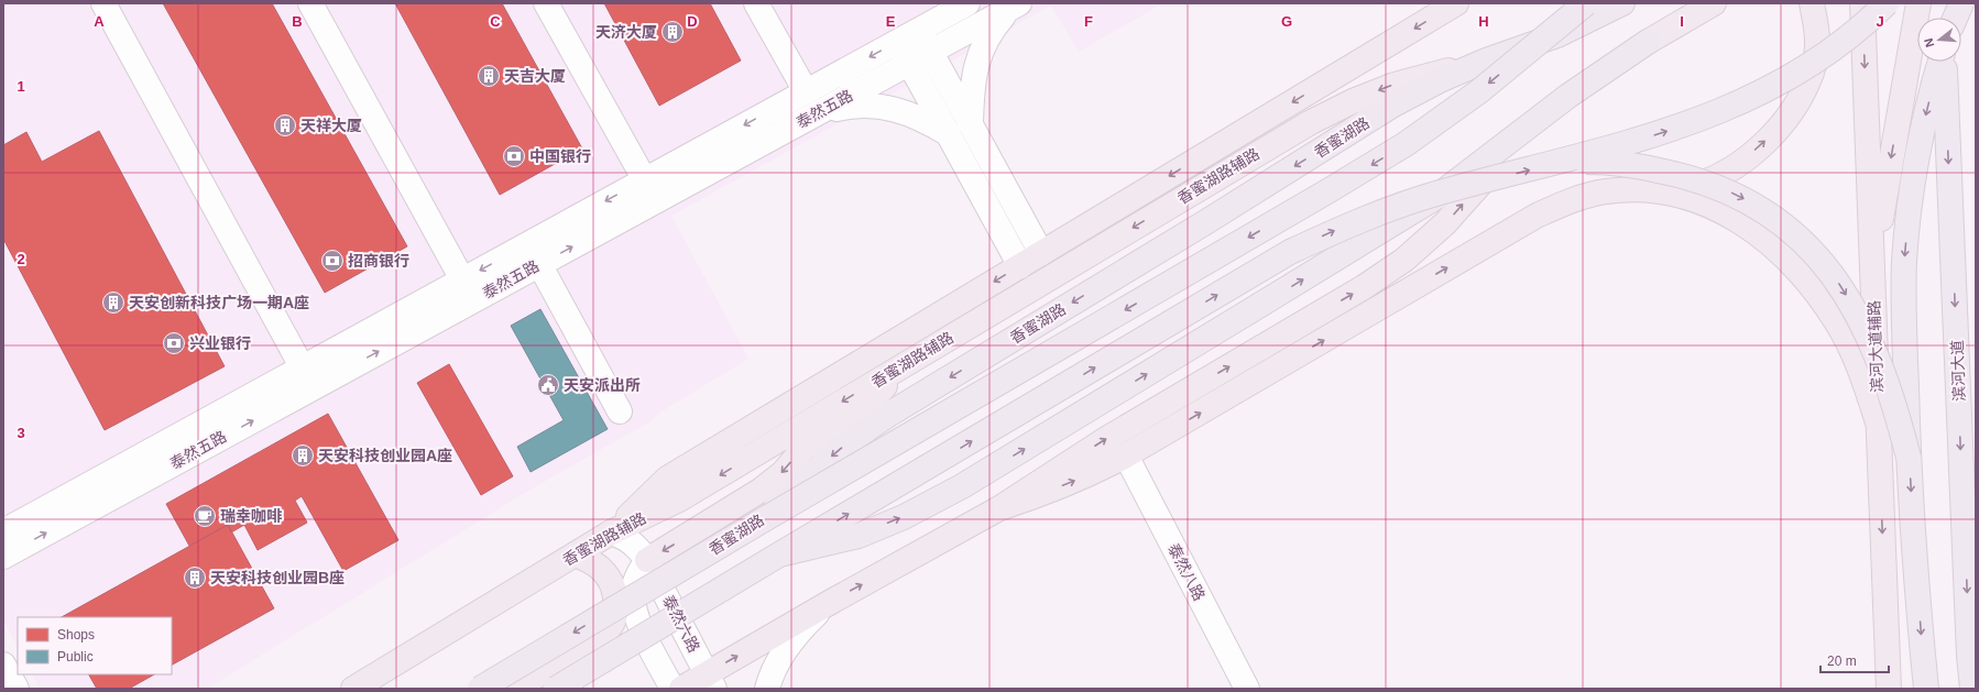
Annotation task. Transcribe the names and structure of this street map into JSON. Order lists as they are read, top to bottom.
{
  "streets": {
    "highway": ["香蜜湖路", "滨河大道"],
    "main road": ["香蜜湖路辅路", "滨河大道辅路"],
    "street": ["泰然五路", "泰然八路", "泰然六路"]
  },
  "crossings": [
    ["香蜜湖路", "香蜜湖路辅路"],
    ["香蜜湖路辅路", "泰然六路"]
  ],
  "places": {
    "building": [
      "天济大厦",
      "天吉大厦",
      "天祥大厦",
      "天安创新科技广场一期A座",
      "天安科技创业园A座",
      "天安科技创业园B座"
    ],
    "bank": ["中国银行", "招商银行", "兴业银行"],
    "public building": ["天安派出所"],
    "cafe": ["瑞幸咖啡"]
  },
  "legend": ["Shops", "Public"],
  "scale_bar": "20 m",
  "north": "left",
  "grid": {
    "columns": [
      "A",
      "B",
      "C",
      "D",
      "E",
      "F",
      "G",
      "H",
      "I",
      "J"
    ],
    "rows": ["1", "2", "3"]
  }
}
